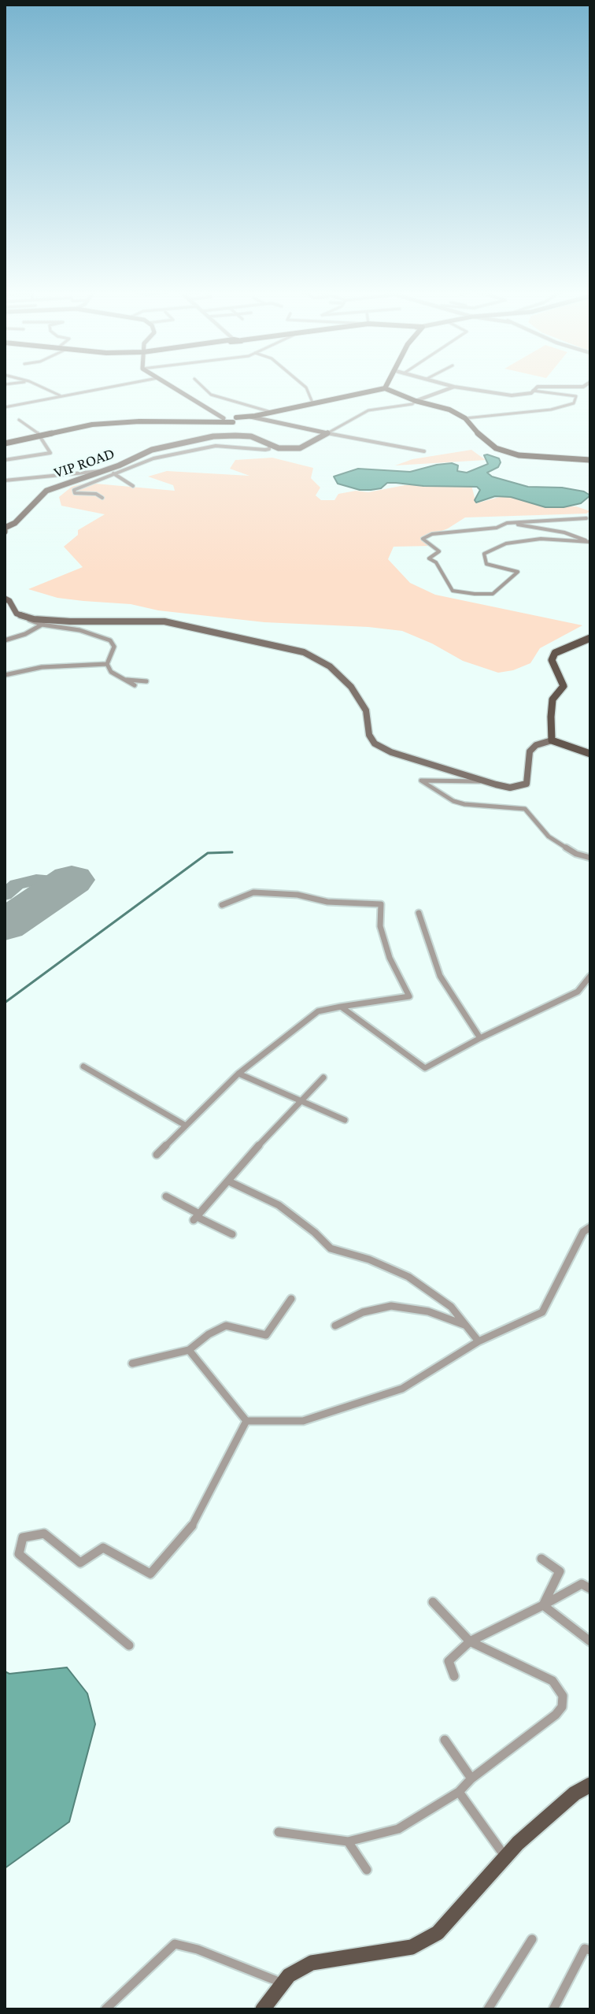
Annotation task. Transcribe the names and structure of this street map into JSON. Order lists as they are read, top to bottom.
{
  "streets": {
    "main road": ["VIP ROAD"]
  }
}
